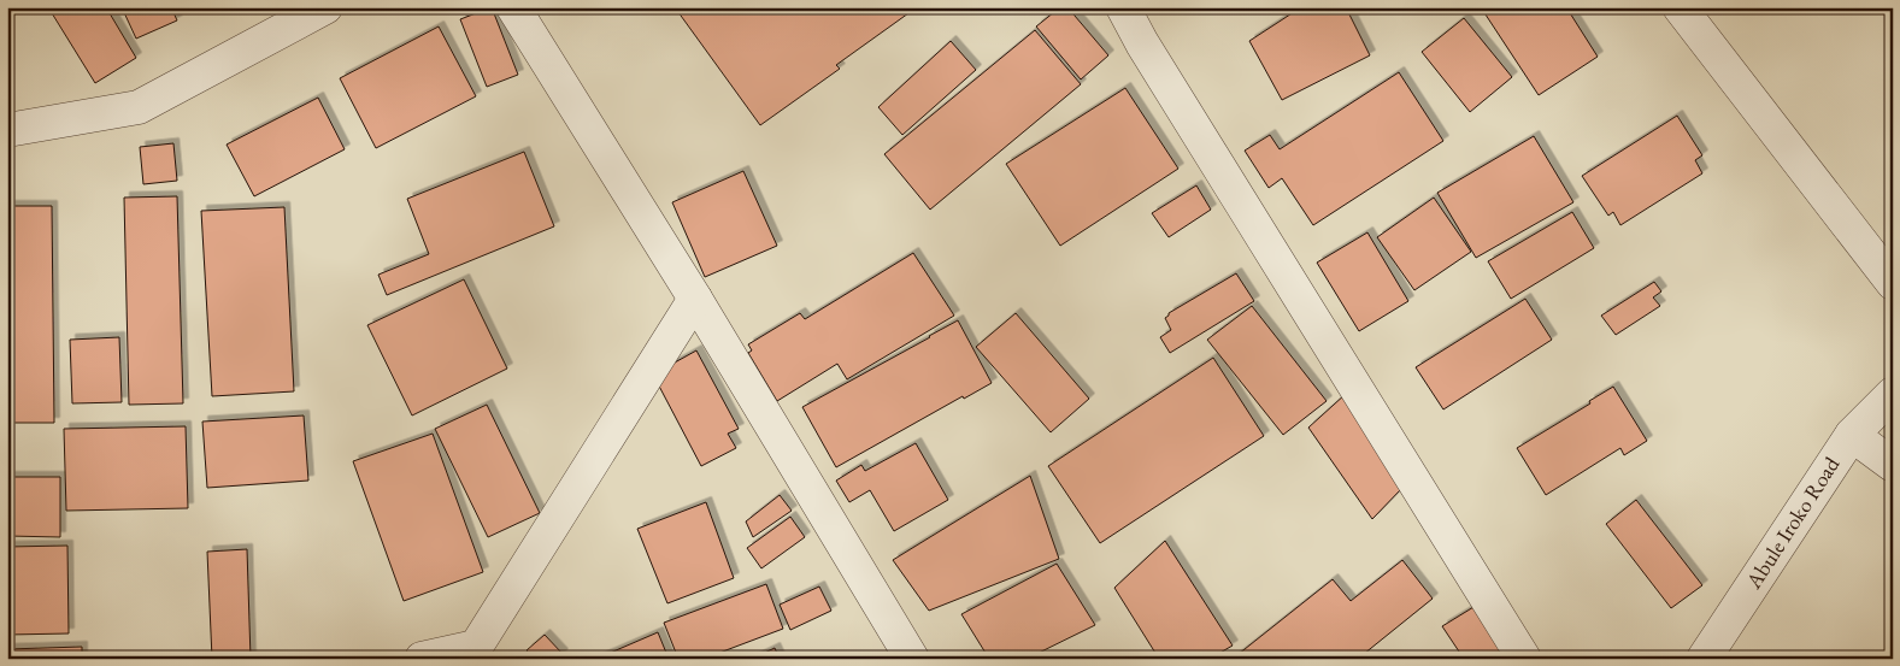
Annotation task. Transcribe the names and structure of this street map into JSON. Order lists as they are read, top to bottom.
{
  "streets": {
    "street": ["Abule Iroko Road"]
  }
}
